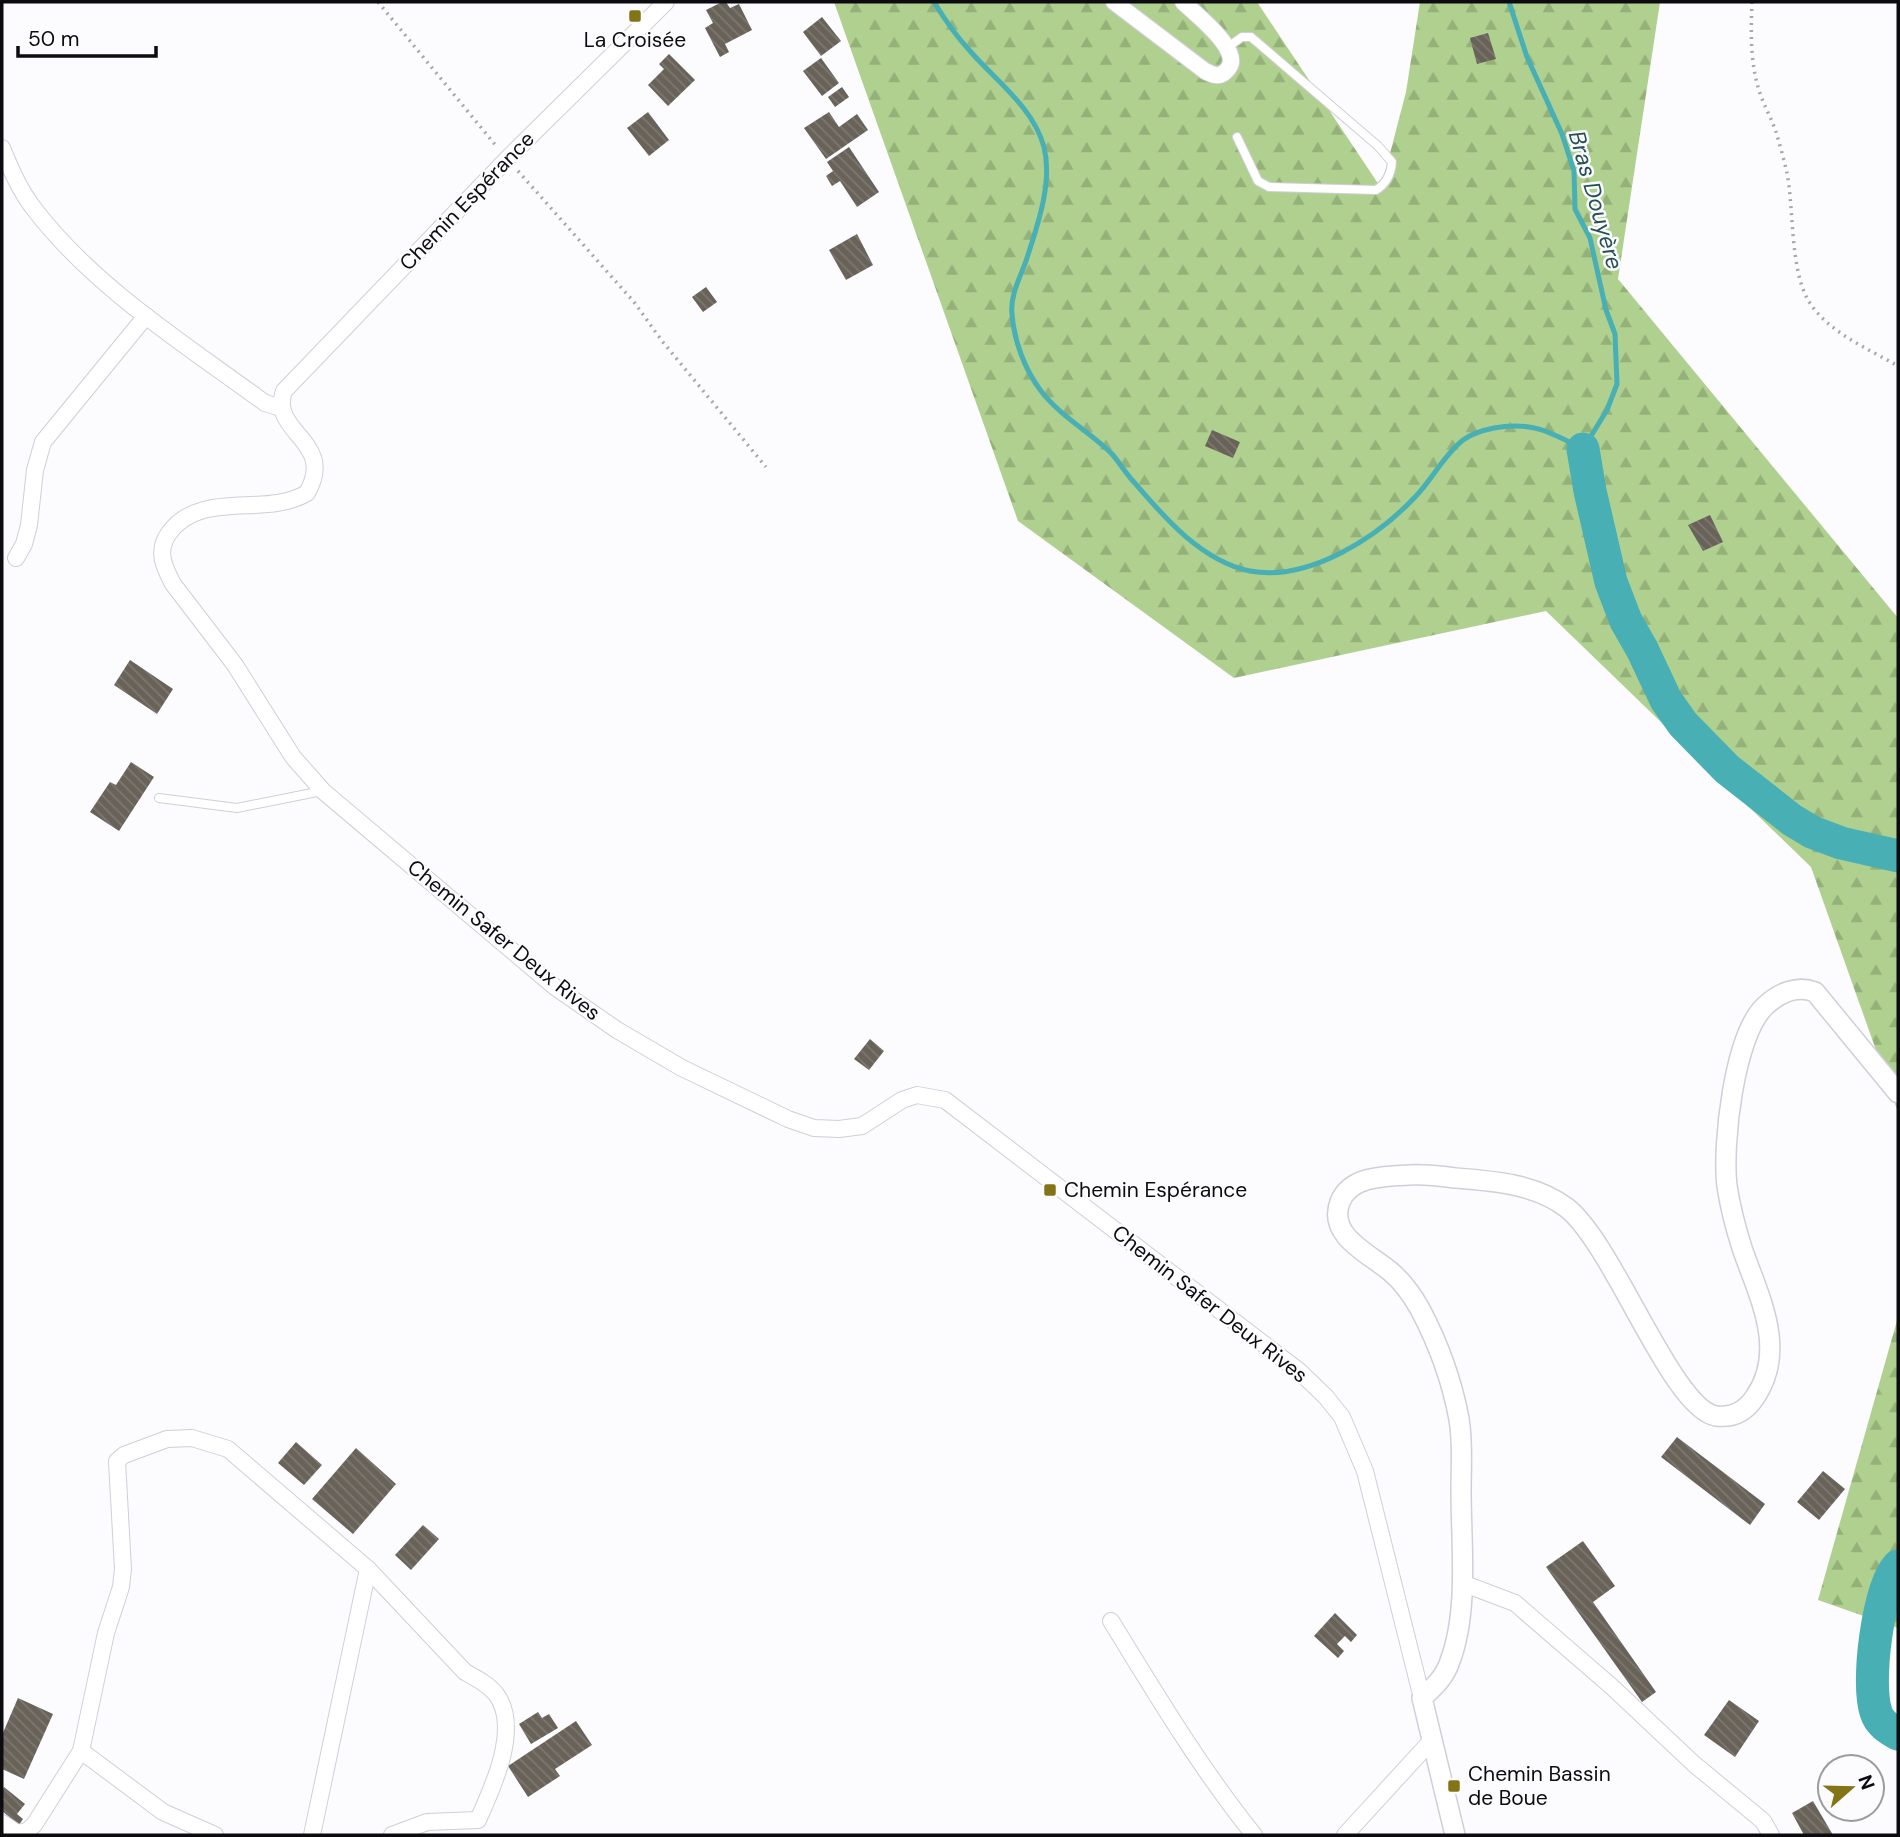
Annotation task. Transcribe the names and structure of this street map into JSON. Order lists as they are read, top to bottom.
{
  "streets": {
    "street": ["Chemin Espérance", "Chemin Safer Deux Rives"]
  },
  "crossings": [
    ["Chemin Espérance", "Chemin Safer Deux Rives"]
  ],
  "water": ["Bras Douyère"],
  "places": {
    "transit": ["La Croisée", "Chemin Espérance", "Chemin Bassin de Boue"]
  },
  "scale_bar": "50 m",
  "north": "right"
}
